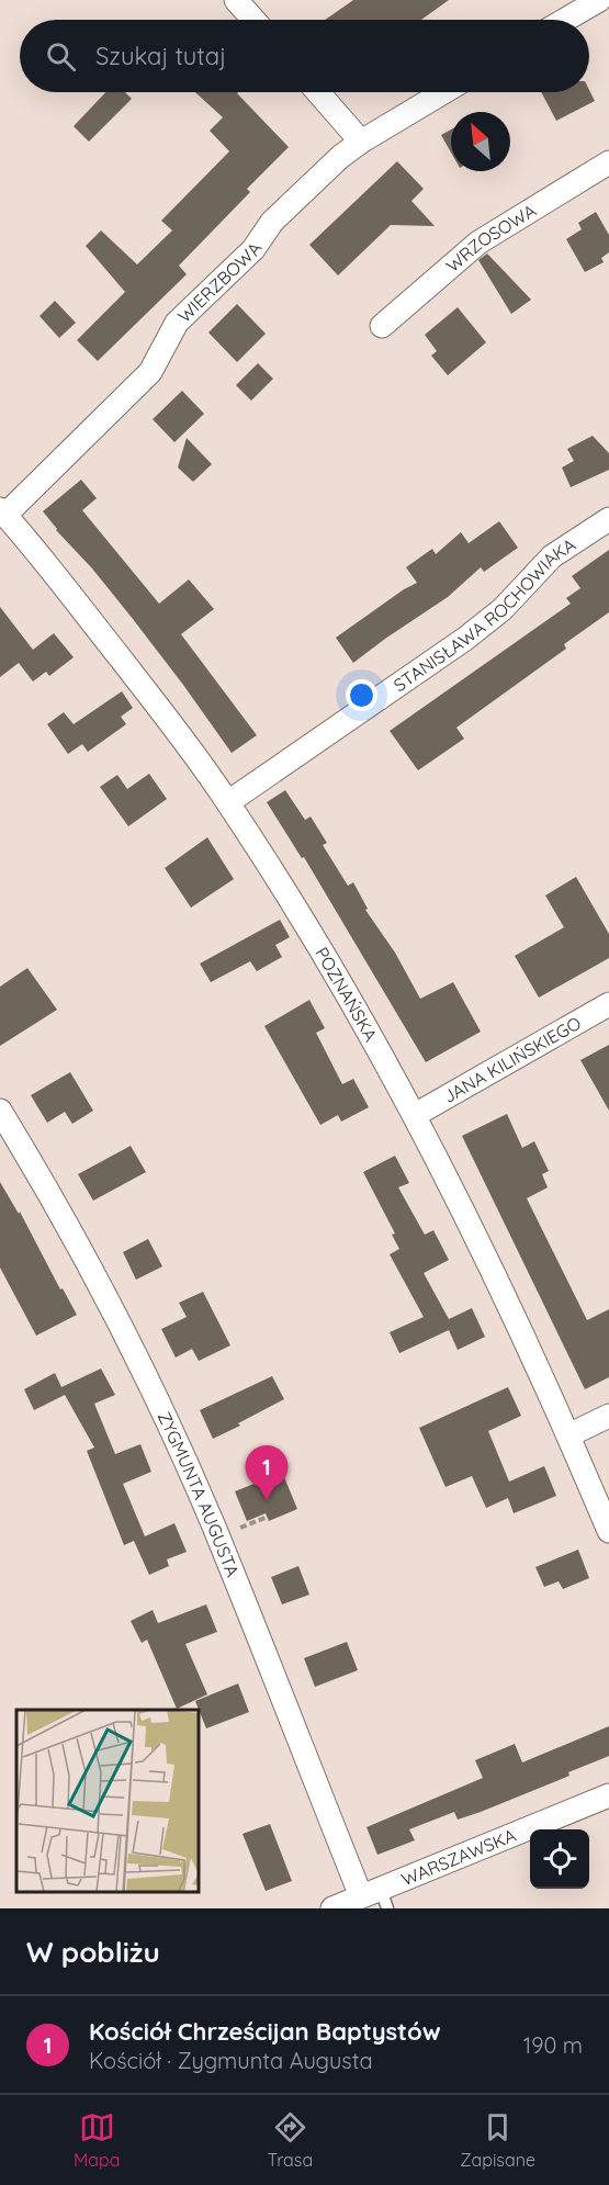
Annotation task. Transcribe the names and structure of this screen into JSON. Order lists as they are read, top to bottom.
{
  "streets": {
    "street": [
      "WRZOSOWA",
      "WIERZBOWA",
      "STANISŁAWA ROCHOWIAKA",
      "POZNAŃSKA",
      "JANA KILIŃSKIEGO",
      "ZYGMUNTA AUGUSTA",
      "WARSZAWSKA"
    ]
  },
  "crossings": [
    ["WIERZBOWA", "POZNAŃSKA"],
    ["STANISŁAWA ROCHOWIAKA", "POZNAŃSKA"],
    ["POZNAŃSKA", "JANA KILIŃSKIEGO"],
    ["ZYGMUNTA AUGUSTA", "WARSZAWSKA"]
  ],
  "north": "top left",
  "page": {
    "search": "Szukaj tutaj",
    "pins": "1",
    "heading": "W pobliżu",
    "list": [
      {
        "mark": "1",
        "name": "Kościół Chrześcijan Baptystów",
        "note": "Kościół · Zygmunta Augusta",
        "value": "190 m"
      }
    ],
    "nav": ["Mapa", "Trasa", "Zapisane"]
  }
}
